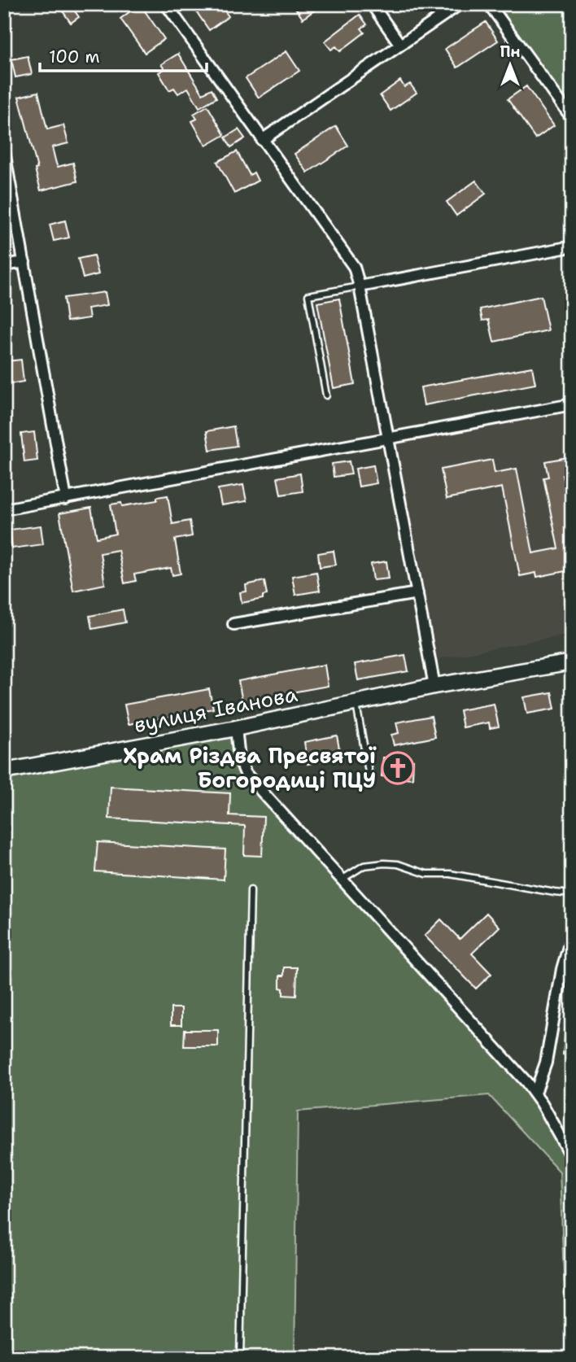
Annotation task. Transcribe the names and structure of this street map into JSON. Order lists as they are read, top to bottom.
{
  "streets": {
    "street": ["вулиця Іванова"]
  },
  "places": {
    "church": ["Храм Різдва Пресвятої Богородиці ПЦУ"]
  },
  "scale_bar": "100 m",
  "north": "top"
}
